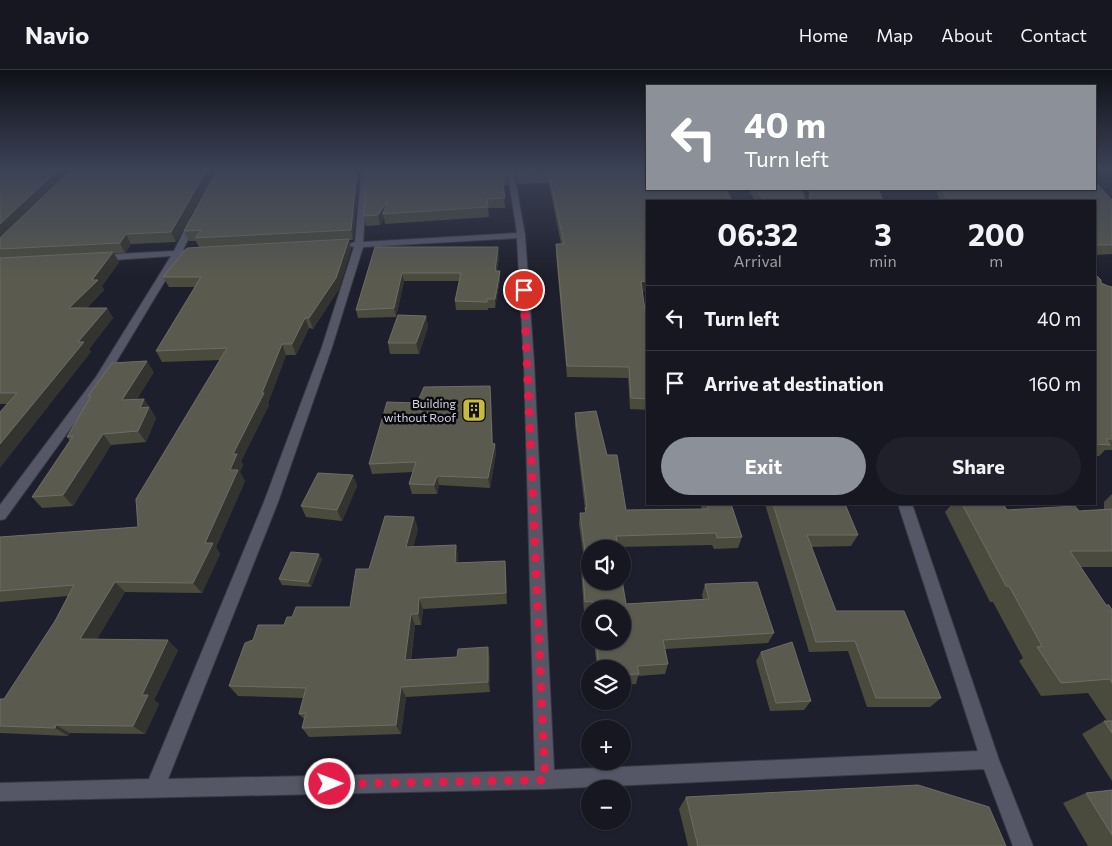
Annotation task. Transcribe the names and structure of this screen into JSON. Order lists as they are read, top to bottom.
{
  "places": {
    "building": ["Building without Roof"]
  },
  "page": {
    "header": "Navio",
    "nav": [
      "Home",
      "Map",
      "About",
      "Contact"
    ],
    "turn": ["40 m", "Turn left"],
    "eta": [
      "06:32",
      "Arrival",
      "3",
      "min",
      "200",
      "m"
    ],
    "list": [
      {
        "name": "Turn left",
        "value": "40 m"
      },
      {
        "name": "Arrive at destination",
        "value": "160 m"
      }
    ],
    "buttons": ["Exit", "Share"],
    "map_buttons": ["+", "−"]
  }
}
